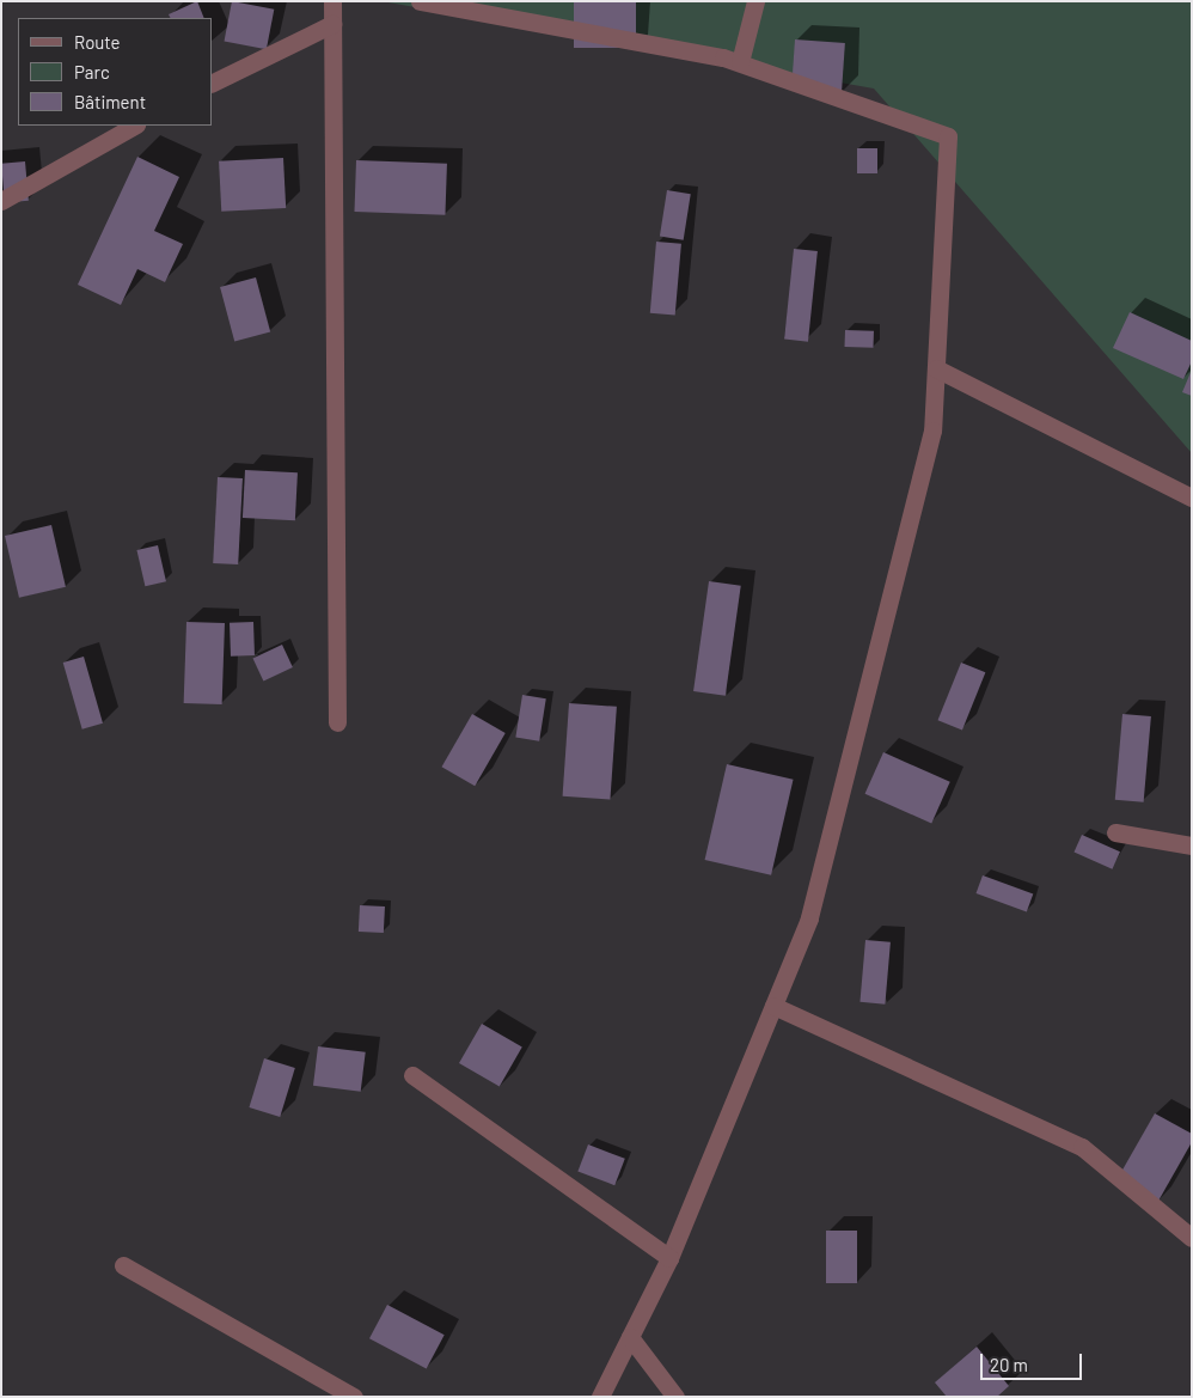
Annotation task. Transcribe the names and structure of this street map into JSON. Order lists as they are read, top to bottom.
{
  "legend": ["Route", "Parc", "Bâtiment"],
  "scale_bar": "20 m"
}
